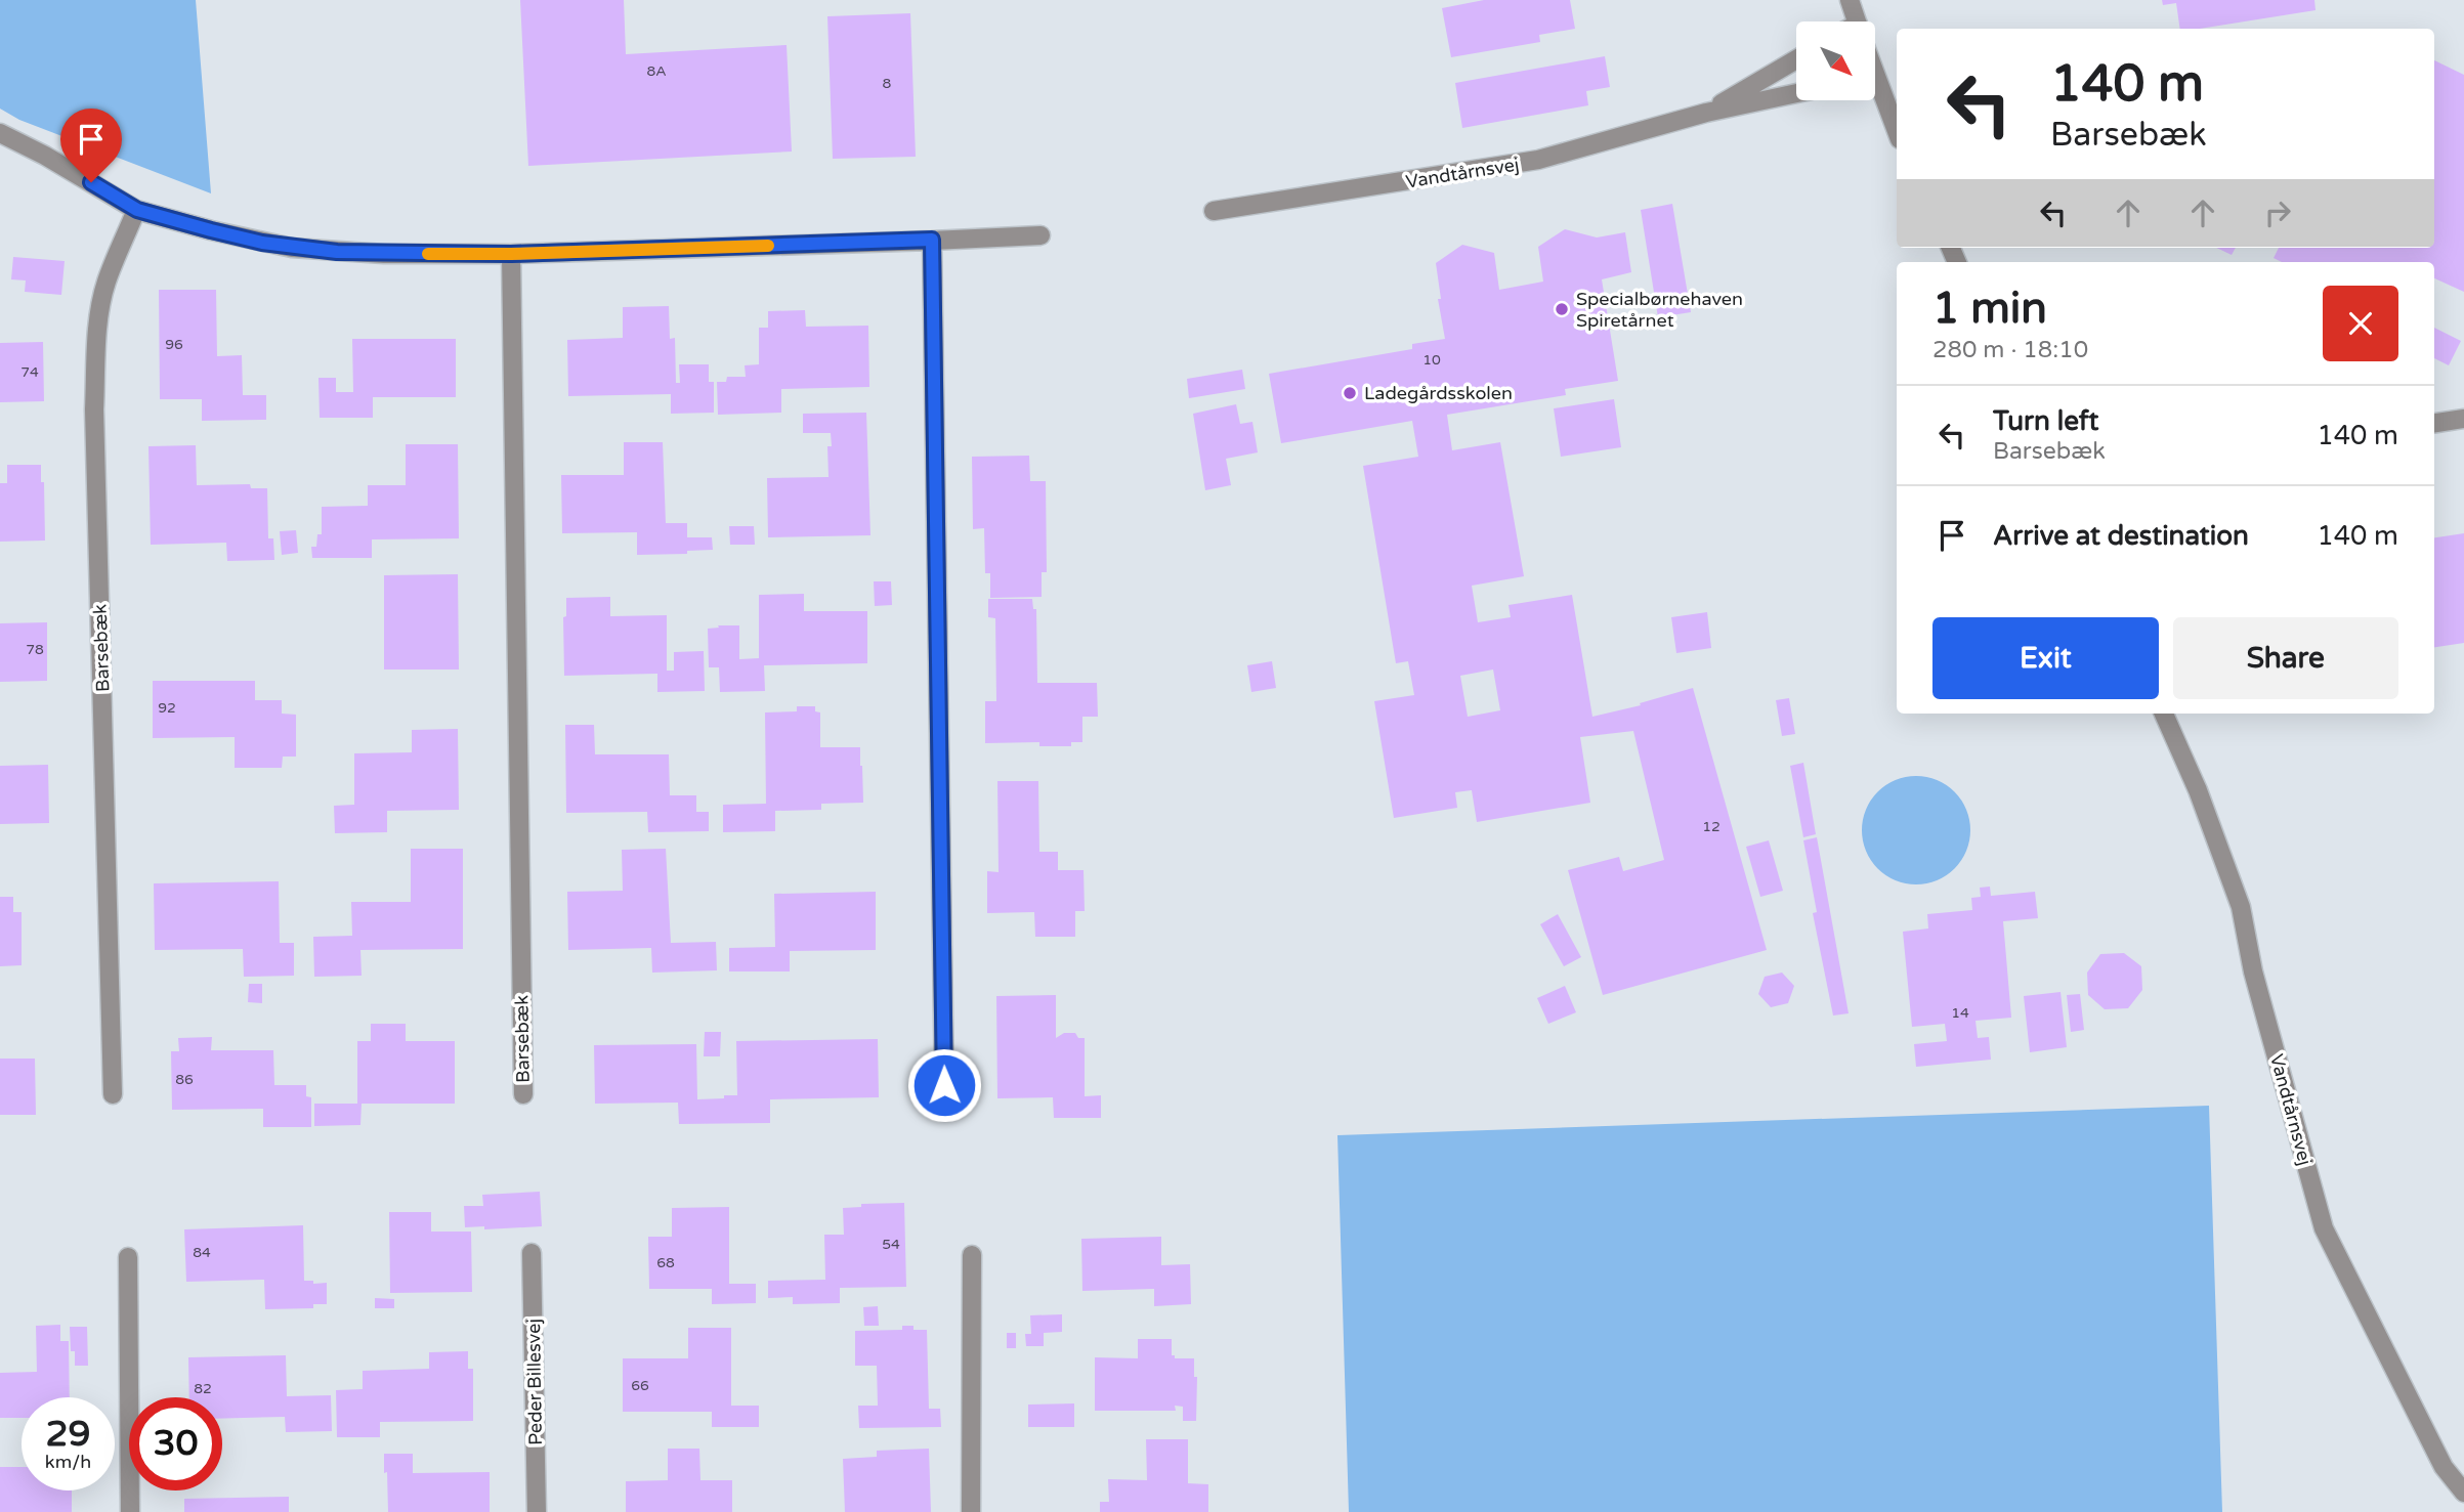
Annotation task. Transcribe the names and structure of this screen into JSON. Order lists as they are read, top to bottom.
{
  "streets": {
    "street": ["Vandtårnsvej", "Barsebæk", "Peder Billesvej"]
  },
  "places": ["Specialbørnehaven Spiretårnet", "Ladegårdsskolen"],
  "house_numbers": [
    "8A",
    "8",
    "96",
    "10",
    "74",
    "78",
    "92",
    "12",
    "14",
    "86",
    "54",
    "84",
    "68",
    "66",
    "82"
  ],
  "north": "bottom right",
  "page": {
    "turn": ["140 m", "Barsebæk"],
    "heading": ["1 min", "280 m · 18:10"],
    "list": [
      {
        "name": "Turn left",
        "note": "Barsebæk",
        "value": "140 m"
      },
      {
        "name": "Arrive at destination",
        "value": "140 m"
      }
    ],
    "buttons": ["Exit", "Share"],
    "speed": "29 km/h",
    "limit": "30"
  }
}
